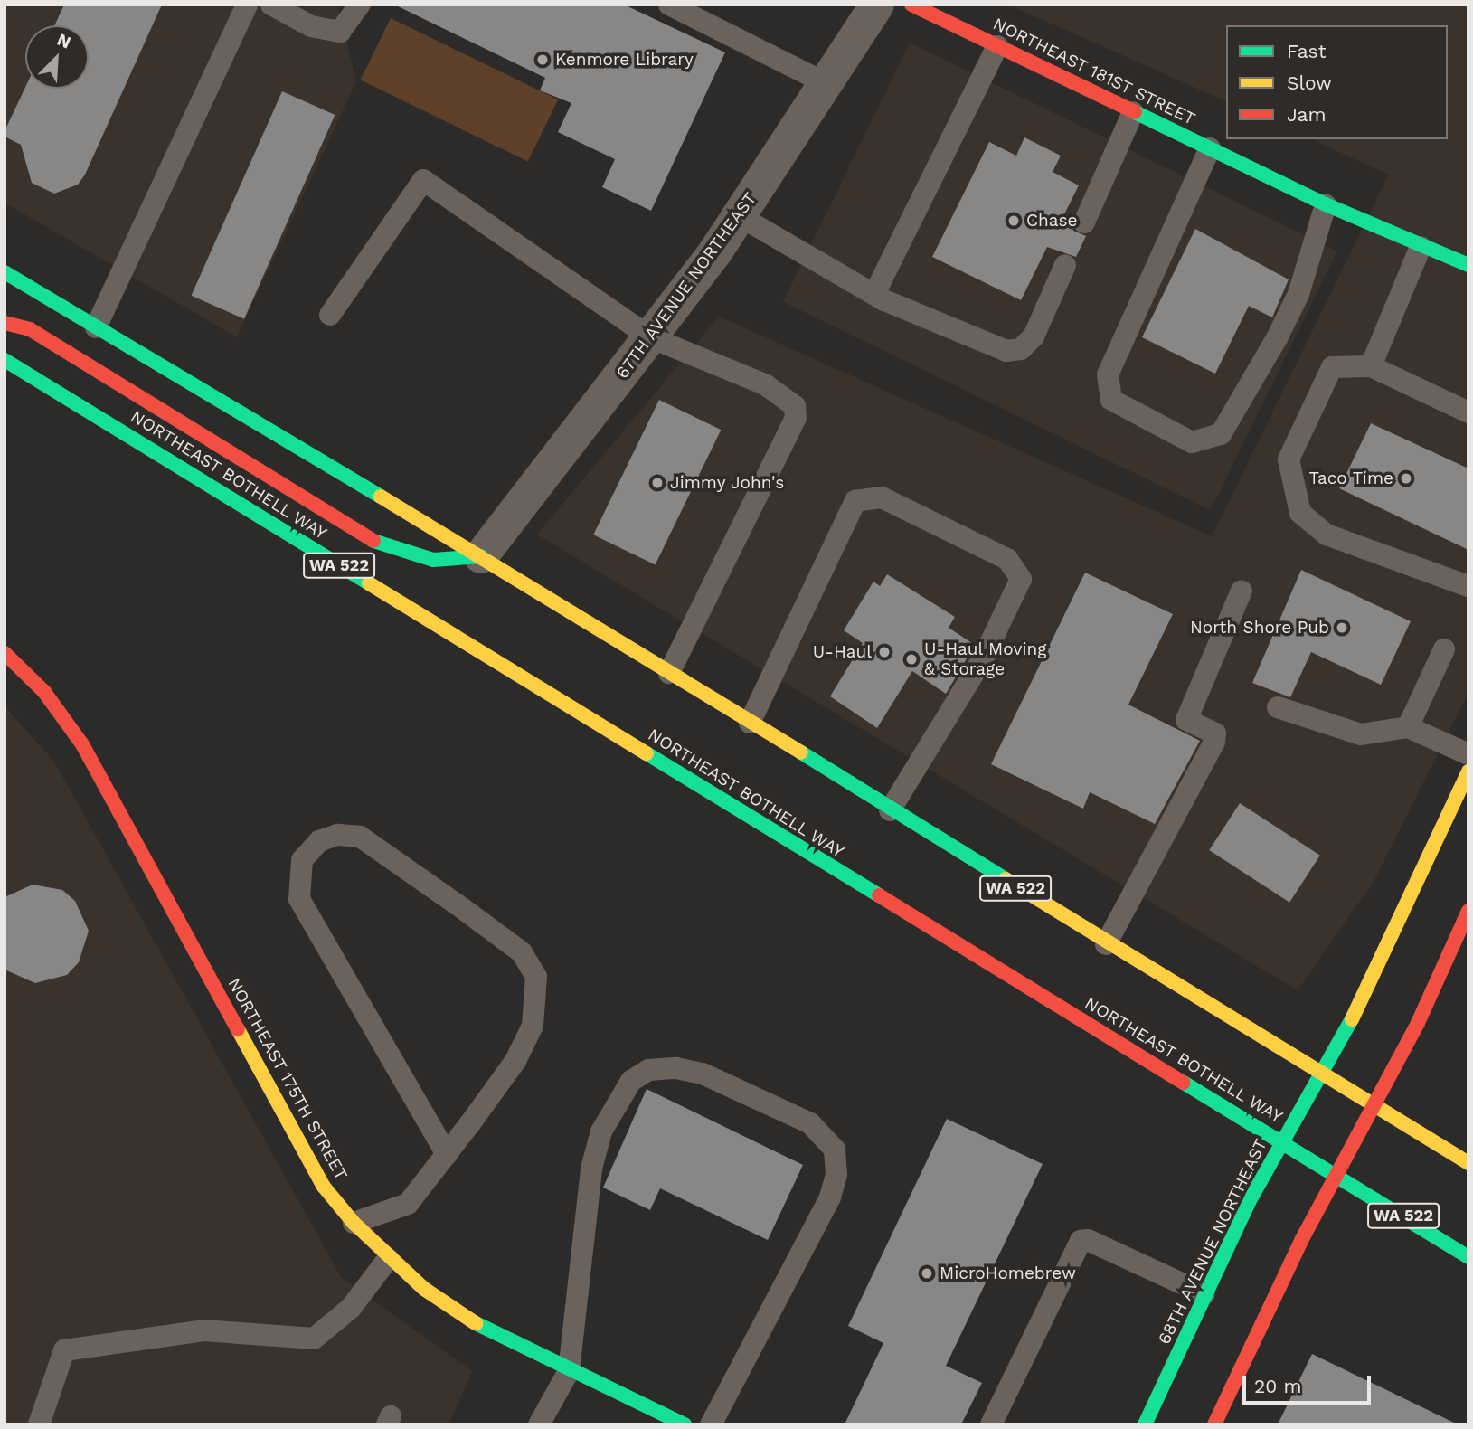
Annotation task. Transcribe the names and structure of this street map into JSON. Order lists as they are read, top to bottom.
{
  "streets": {
    "main road": [
      "NORTHEAST 181ST STREET",
      "NORTHEAST BOTHELL WAY",
      "WA 522",
      "NORTHEAST 175TH STREET",
      "68TH AVENUE NORTHEAST"
    ],
    "street": ["67TH AVENUE NORTHEAST"]
  },
  "crossings": [
    ["67TH AVENUE NORTHEAST", "WA 522"],
    ["NORTHEAST BOTHELL WAY", "68TH AVENUE NORTHEAST"],
    ["WA 522", "68TH AVENUE NORTHEAST"]
  ],
  "places": [
    "Kenmore Library",
    "Chase",
    "Taco Time",
    "Jimmy John's",
    "North Shore Pub",
    "U-Haul",
    "U-Haul Moving & Storage",
    "MicroHomebrew"
  ],
  "legend": ["Fast", "Slow", "Jam"],
  "scale_bar": "20 m",
  "north": "top right"
}
